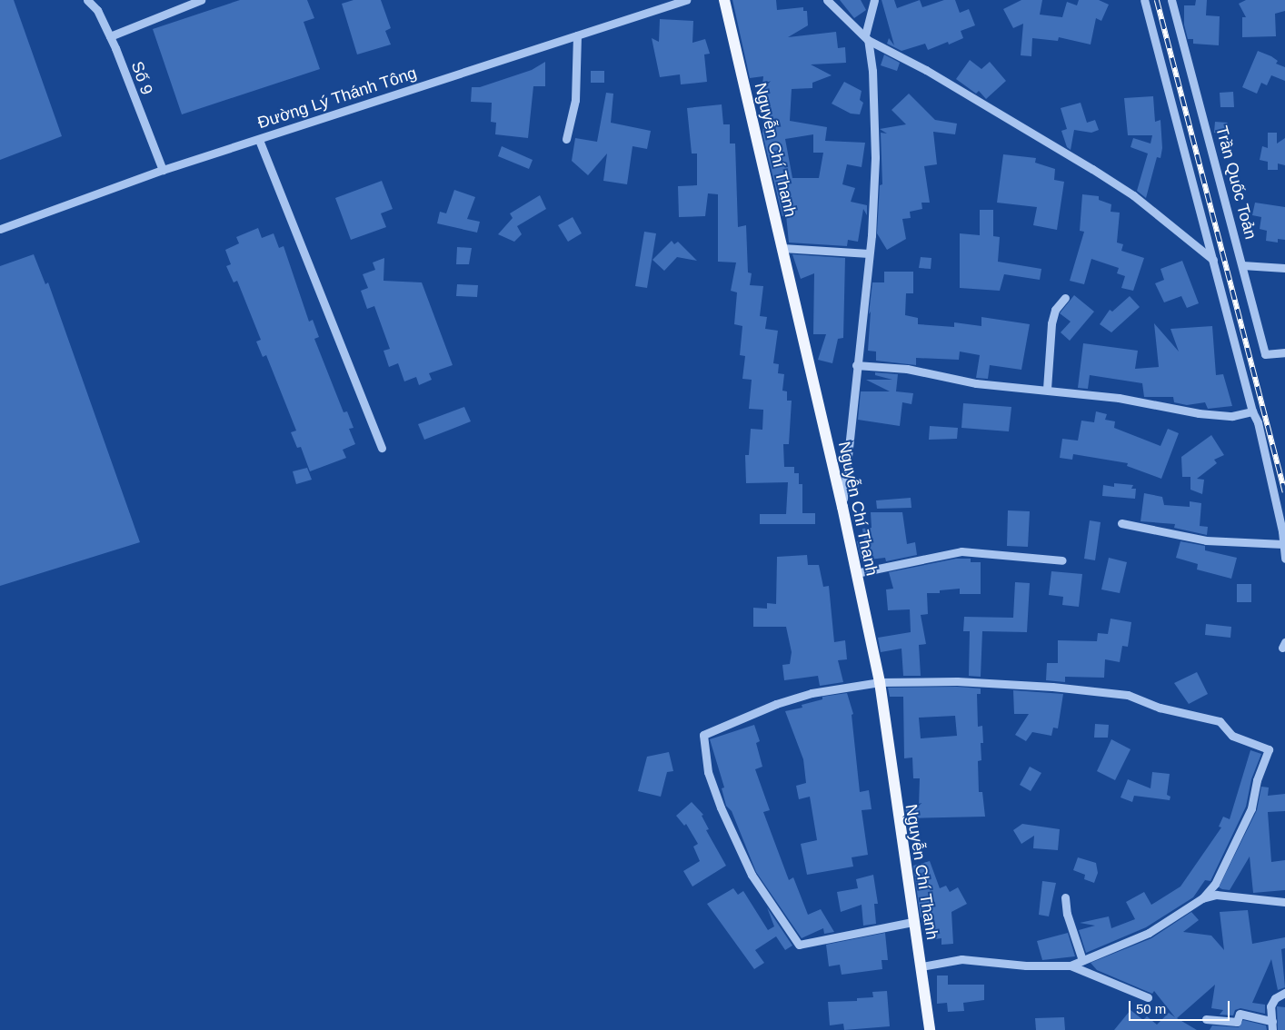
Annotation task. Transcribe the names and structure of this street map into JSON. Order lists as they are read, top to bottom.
{
  "streets": {
    "main road": ["Nguyễn Chí Thanh"],
    "street": ["Số 9", "Đường Lý Thánh Tông", "Trần Quốc Toản"]
  },
  "crossings": [
    ["Số 9", "Đường Lý Thánh Tông"]
  ],
  "scale_bar": "50 m"
}
